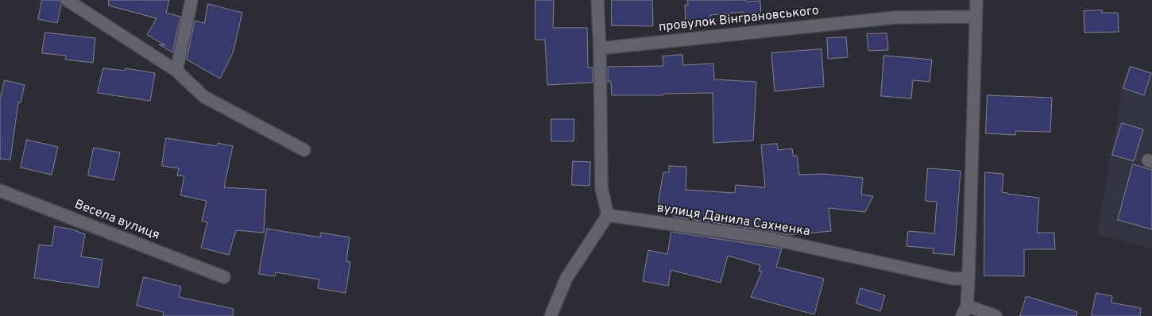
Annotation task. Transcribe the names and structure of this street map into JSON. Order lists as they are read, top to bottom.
{
  "streets": {
    "street": ["провулок Вінграновського", "Весела вулиця", "вулиця Данила Сахненка"]
  }
}
